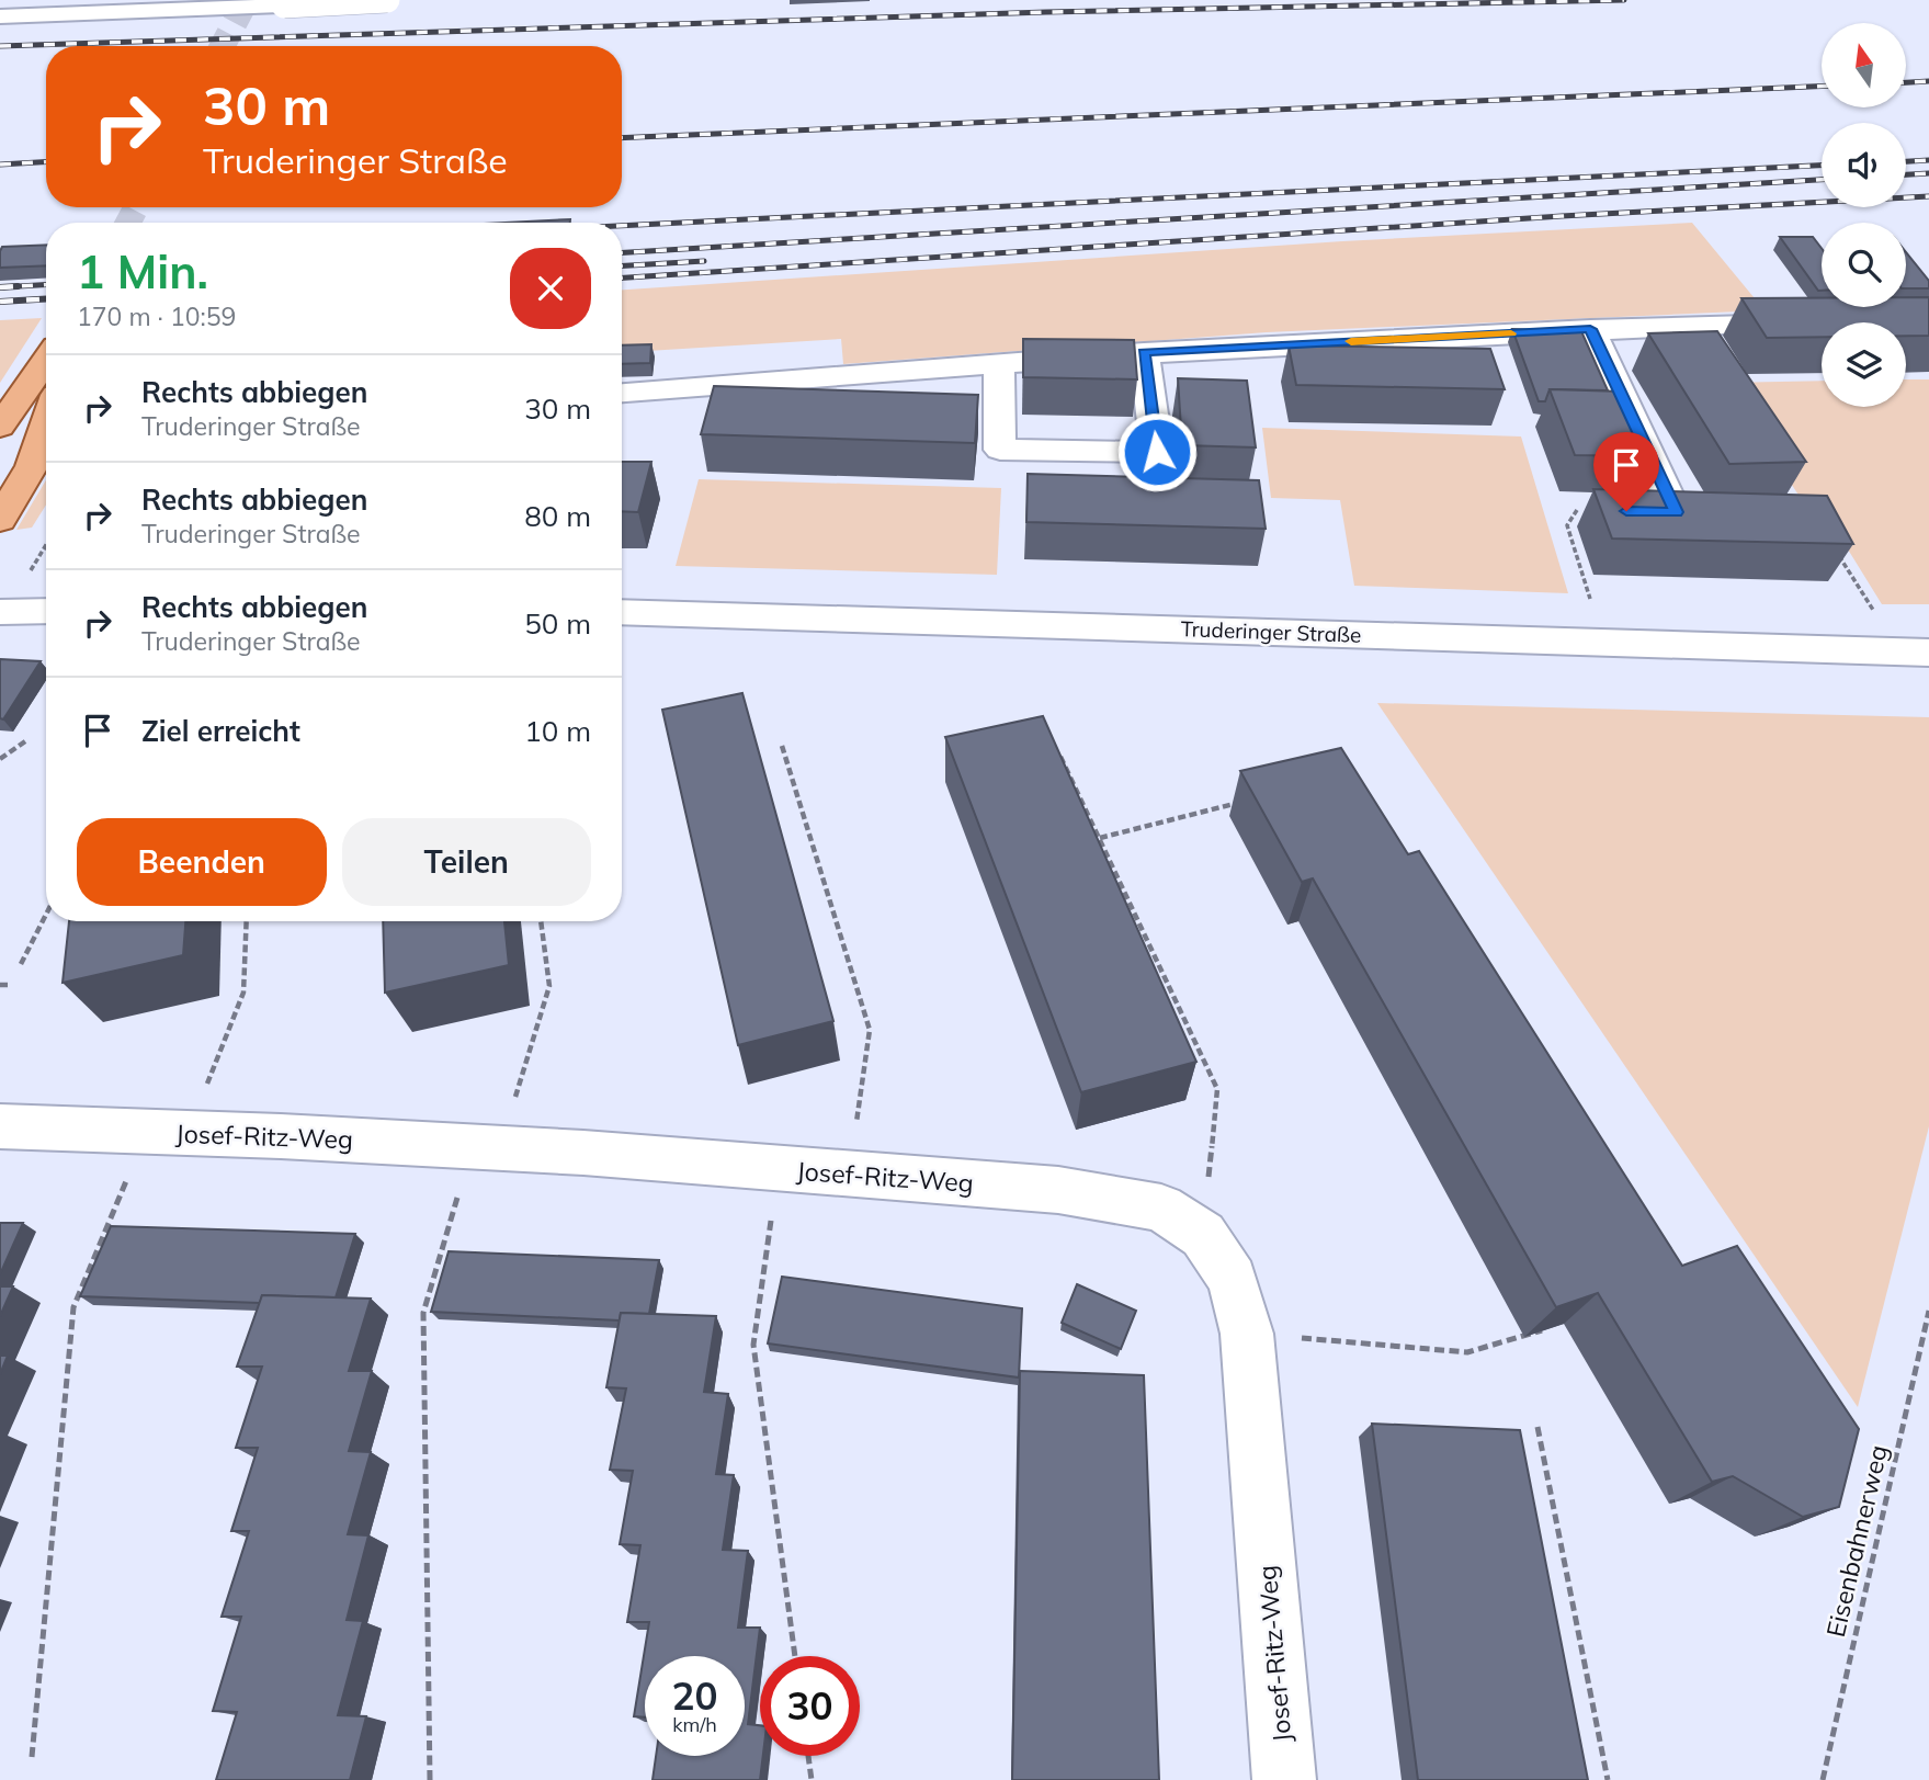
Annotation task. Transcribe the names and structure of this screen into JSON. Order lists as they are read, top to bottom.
{
  "streets": {
    "street": ["Truderinger Straße", "Josef-Ritz-Weg"],
    "path": ["Eisenbahnerweg"]
  },
  "north": "top",
  "page": {
    "turn": ["30 m", "Truderinger Straße"],
    "heading": ["1 Min.", "170 m · 10:59"],
    "list": [
      {
        "name": "Rechts abbiegen",
        "note": "Truderinger Straße",
        "value": "30 m"
      },
      {
        "name": "Rechts abbiegen",
        "note": "Truderinger Straße",
        "value": "80 m"
      },
      {
        "name": "Rechts abbiegen",
        "note": "Truderinger Straße",
        "value": "50 m"
      },
      {
        "name": "Ziel erreicht",
        "value": "10 m"
      }
    ],
    "buttons": ["Beenden", "Teilen"],
    "speed": "20 km/h",
    "limit": "30"
  }
}
